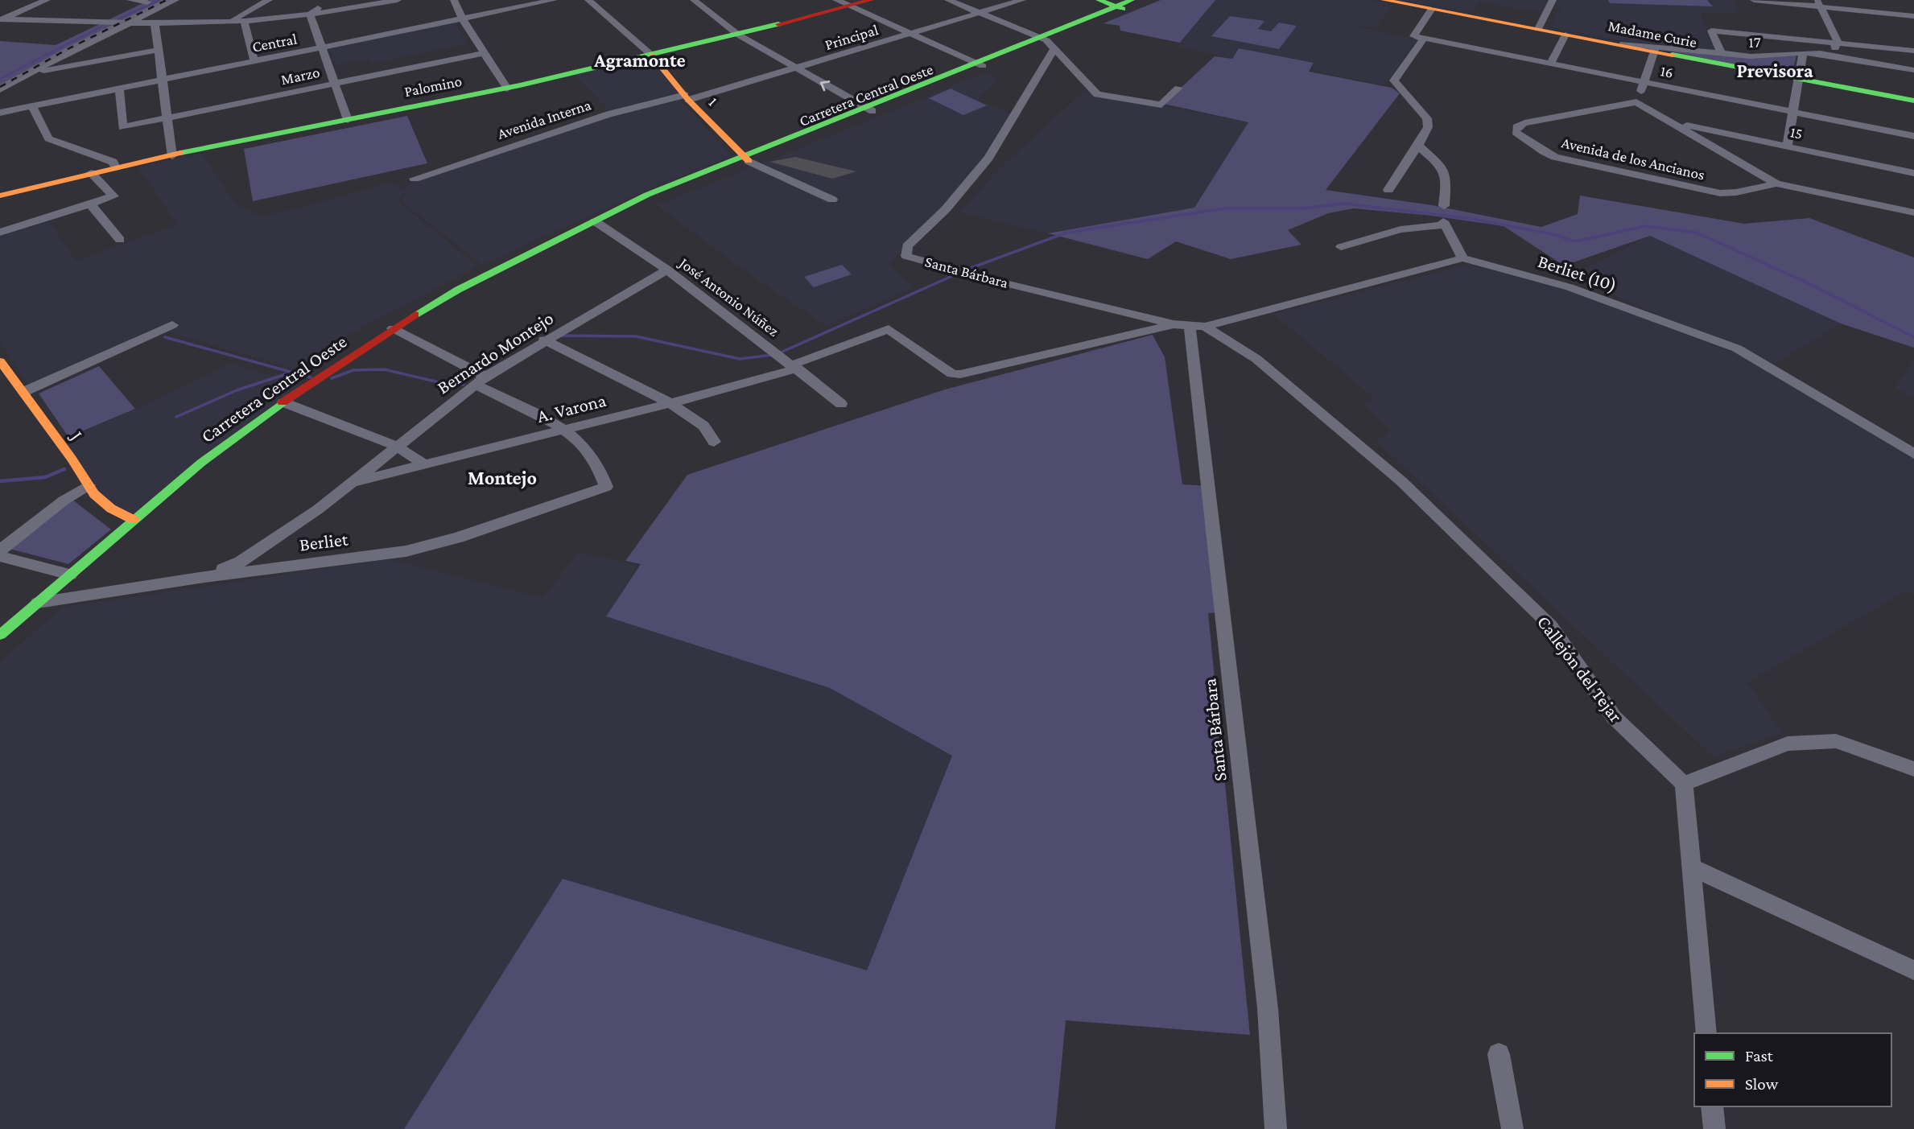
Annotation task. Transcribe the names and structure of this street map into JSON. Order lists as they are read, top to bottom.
{
  "streets": {
    "main road": [
      "Madame Curie",
      "Palomino",
      "Carretera Central Oeste",
      "1",
      "J"
    ],
    "street": [
      "Principal",
      "17",
      "Central",
      "16",
      "Marzo",
      "Avenida Interna",
      "15",
      "Avenida de los Ancianos",
      "Santa Bárbara",
      "Berliet (10)",
      "José Antonio Núñez",
      "Bernardo Montejo",
      "A. Varona",
      "Berliet",
      "Callejón del Tejar"
    ]
  },
  "crossings": [
    ["Madame Curie", "17"],
    ["Madame Curie", "16"],
    ["Principal", "1"],
    ["Principal", "Avenida Interna"],
    ["Central", "Marzo"],
    ["Palomino", "1"],
    ["Carretera Central Oeste", "1"],
    ["Carretera Central Oeste", "Santa Bárbara"],
    ["Carretera Central Oeste", "José Antonio Núñez"],
    ["Carretera Central Oeste", "J"],
    ["Carretera Central Oeste", "Berliet"],
    ["1", "Avenida Interna"],
    ["Santa Bárbara", "Berliet (10)"],
    ["Santa Bárbara", "A. Varona"],
    ["Santa Bárbara", "Callejón del Tejar"],
    ["Berliet (10)", "A. Varona"],
    ["Berliet (10)", "Callejón del Tejar"],
    ["José Antonio Núñez", "Bernardo Montejo"],
    ["José Antonio Núñez", "A. Varona"],
    ["Bernardo Montejo", "A. Varona"],
    ["Bernardo Montejo", "Berliet"],
    ["A. Varona", "Berliet"],
    ["A. Varona", "Callejón del Tejar"]
  ],
  "districts": ["Agramonte", "Previsora", "Montejo"],
  "legend": ["Fast", "Slow"]
}
